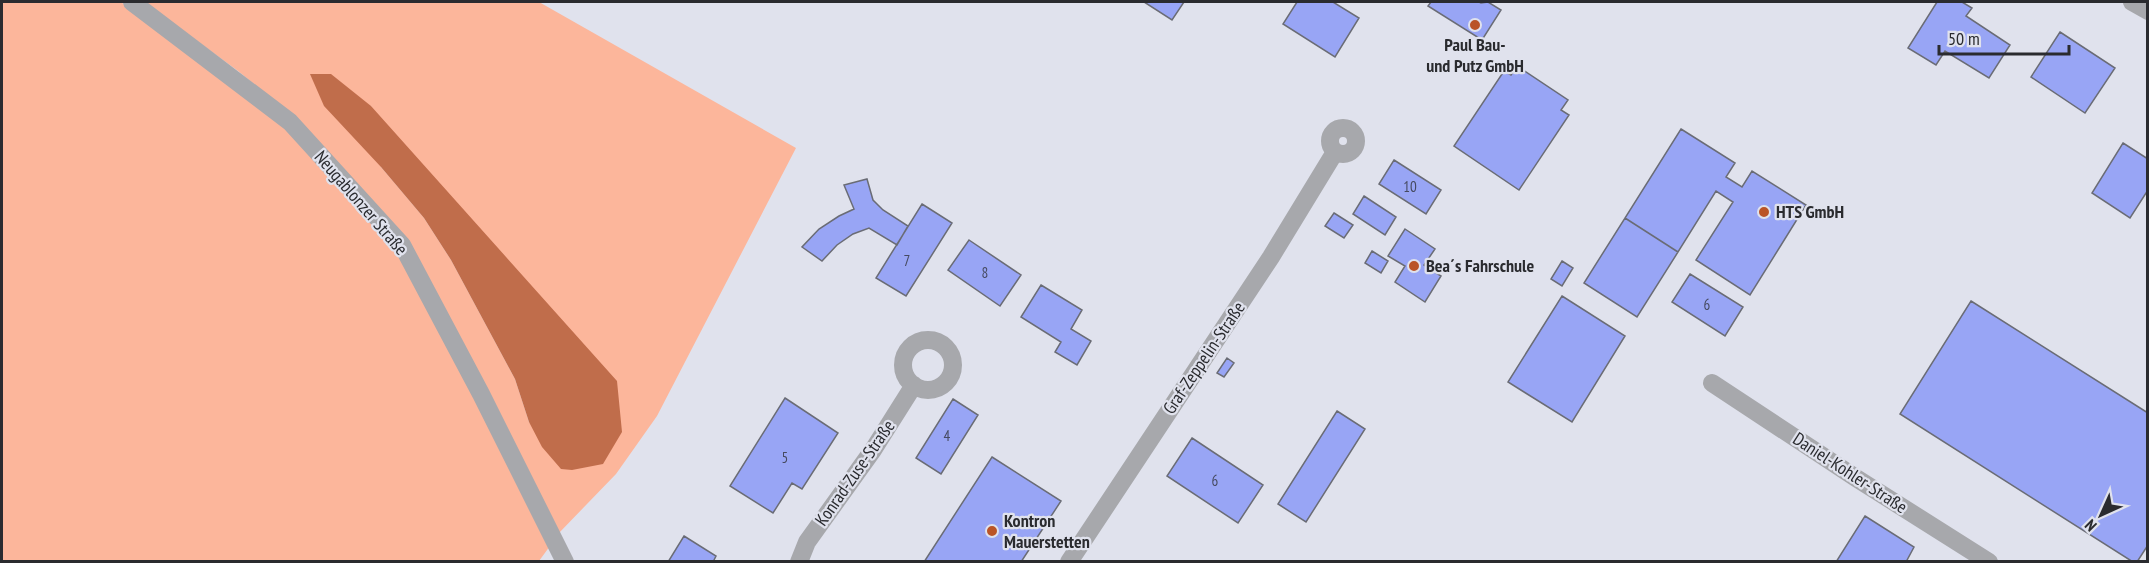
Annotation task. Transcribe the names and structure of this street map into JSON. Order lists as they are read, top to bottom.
{
  "streets": {
    "street": [
      "Neugablonzer Straße",
      "Graf-Zeppelin-Straße",
      "Konrad-Zuse-Straße",
      "Daniel-Kohler-Straße"
    ]
  },
  "places": [
    "Paul Bau- und Putz GmbH",
    "HTS GmbH",
    "Bea´s Fahrschule",
    "Kontron Mauerstetten"
  ],
  "house_numbers": [
    "10",
    "7",
    "8",
    "6",
    "4",
    "5",
    "6"
  ],
  "scale_bar": "50 m",
  "north": "bottom left"
}
